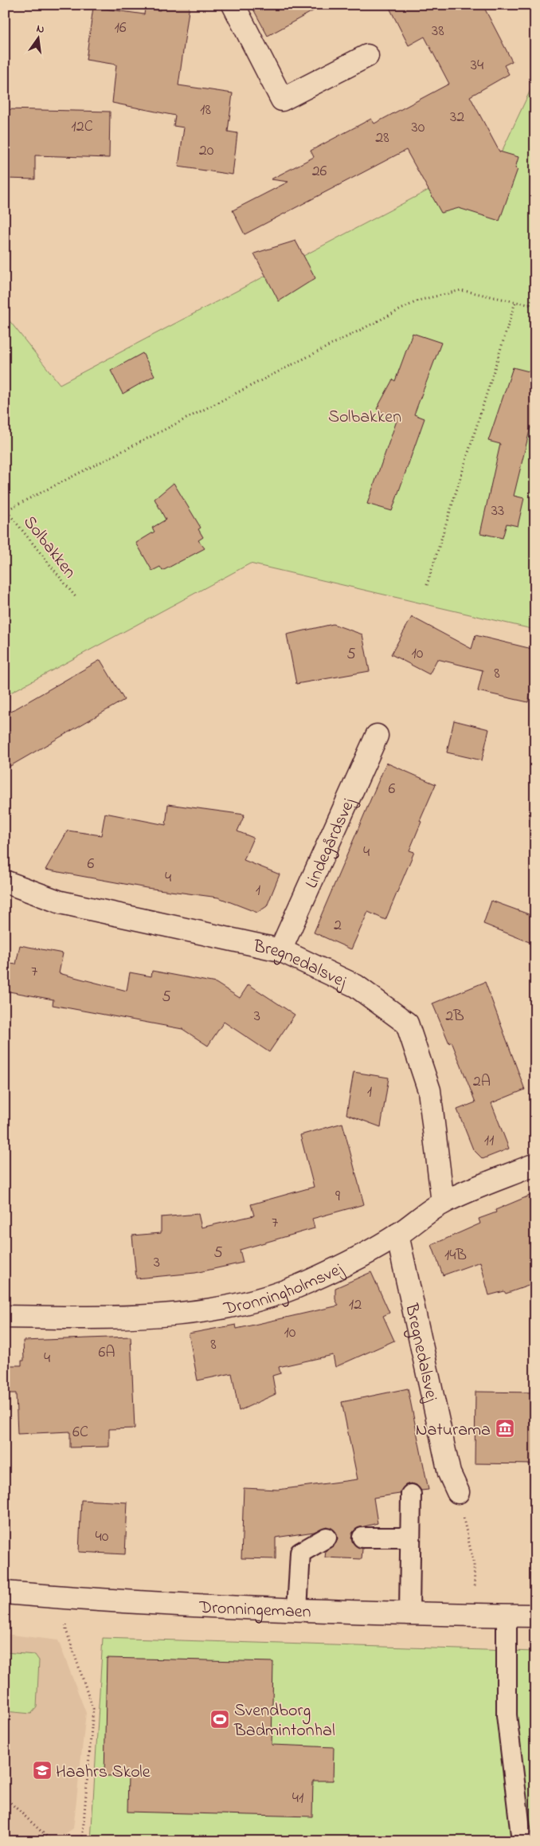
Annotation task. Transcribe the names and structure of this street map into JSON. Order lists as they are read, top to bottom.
{
  "streets": {
    "street": [
      "Lindegårdsvej",
      "Bregnedalsvej",
      "Dronningholmsvej",
      "Dronningemaen"
    ],
    "path": ["Solbakken"]
  },
  "crossings": [
    ["Lindegårdsvej", "Bregnedalsvej"],
    ["Bregnedalsvej", "Dronningholmsvej"]
  ],
  "parks": ["Solbakken"],
  "places": {
    "museum": ["Naturama"],
    "sports": ["Svendborg Badmintonhal"],
    "school or university": ["Haahrs Skole"]
  },
  "house_numbers": [
    "16",
    "38",
    "34",
    "18",
    "32",
    "12C",
    "30",
    "28",
    "20",
    "26",
    "33",
    "10",
    "5",
    "8",
    "6",
    "4",
    "6",
    "4",
    "1",
    "2",
    "7",
    "5",
    "3",
    "2B",
    "2A",
    "1",
    "11",
    "9",
    "7",
    "5",
    "14B",
    "3",
    "12",
    "10",
    "8",
    "6A",
    "4",
    "6C",
    "40",
    "41"
  ],
  "north": "top"
}
